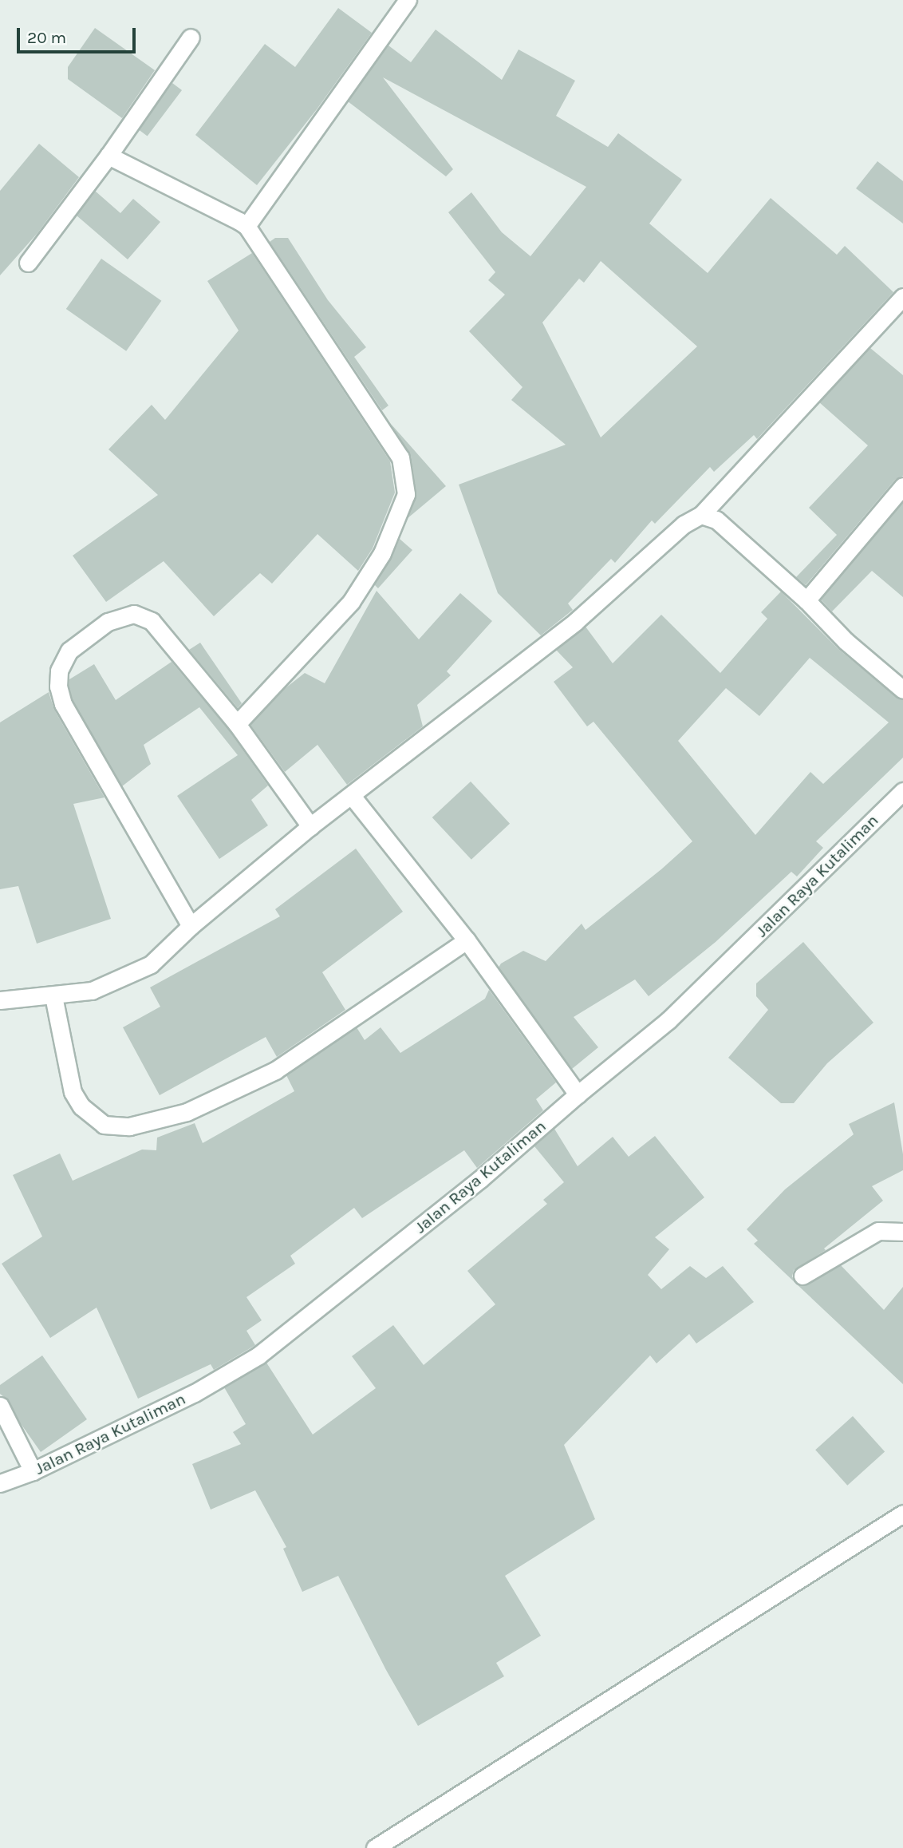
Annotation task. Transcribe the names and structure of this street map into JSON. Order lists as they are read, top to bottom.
{
  "streets": {
    "street": ["Jalan Raya Kutaliman"]
  },
  "scale_bar": "20 m"
}
